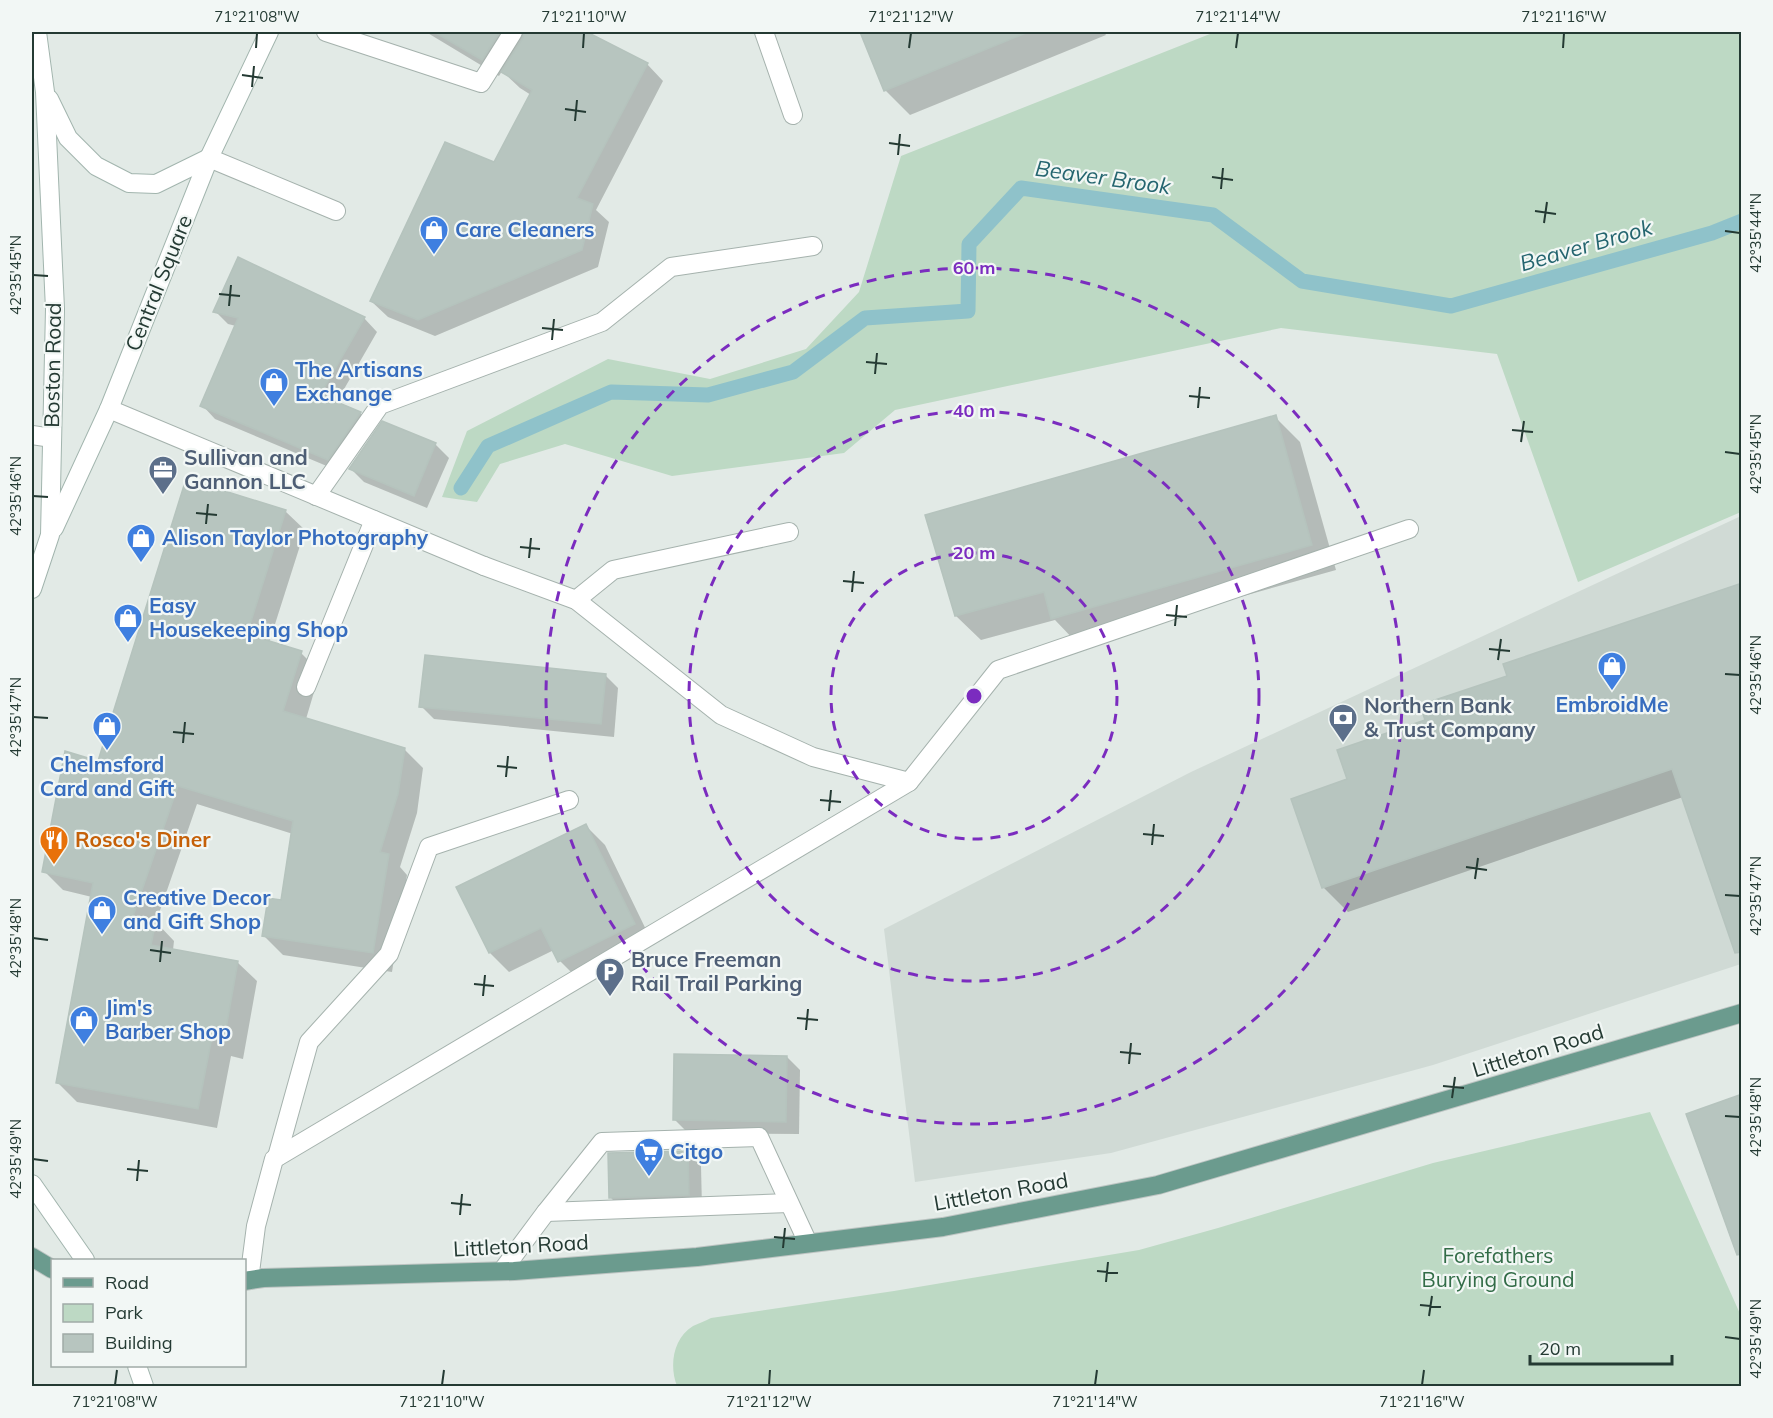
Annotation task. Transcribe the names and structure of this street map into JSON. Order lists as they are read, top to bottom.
{
  "streets": {
    "main road": ["Central Square", "Boston Road", "Littleton Road"]
  },
  "crossings": [
    ["Central Square", "Boston Road"]
  ],
  "water": ["Beaver Brook"],
  "parks": ["Forefathers Burying Ground"],
  "places": {
    "shop": [
      "Care Cleaners",
      "The Artisans Exchange",
      "Alison Taylor Photography",
      "Easy Housekeeping Shop",
      "EmbroidMe",
      "Chelmsford Card and Gift",
      "Creative Decor and Gift Shop",
      "Jim's Barber Shop"
    ],
    "office": ["Sullivan and Gannon LLC"],
    "bank": ["Northern Bank & Trust Company"],
    "restaurant": ["Rosco's Diner"],
    "parking": ["Bruce Freeman Rail Trail Parking"],
    "supermarket": ["Citgo"]
  },
  "legend": ["Road", "Park", "Building"],
  "scale_bar": "20 m",
  "coordinates": [
    "71°21'08\"W",
    "71°21'10\"W",
    "71°21'12\"W",
    "71°21'14\"W",
    "71°21'16\"W",
    "42°35'44\"N",
    "42°35'45\"N",
    "42°35'46\"N",
    "42°35'47\"N",
    "42°35'48\"N",
    "42°35'49\"N"
  ],
  "rings": ["60 m", "40 m", "20 m"]
}
